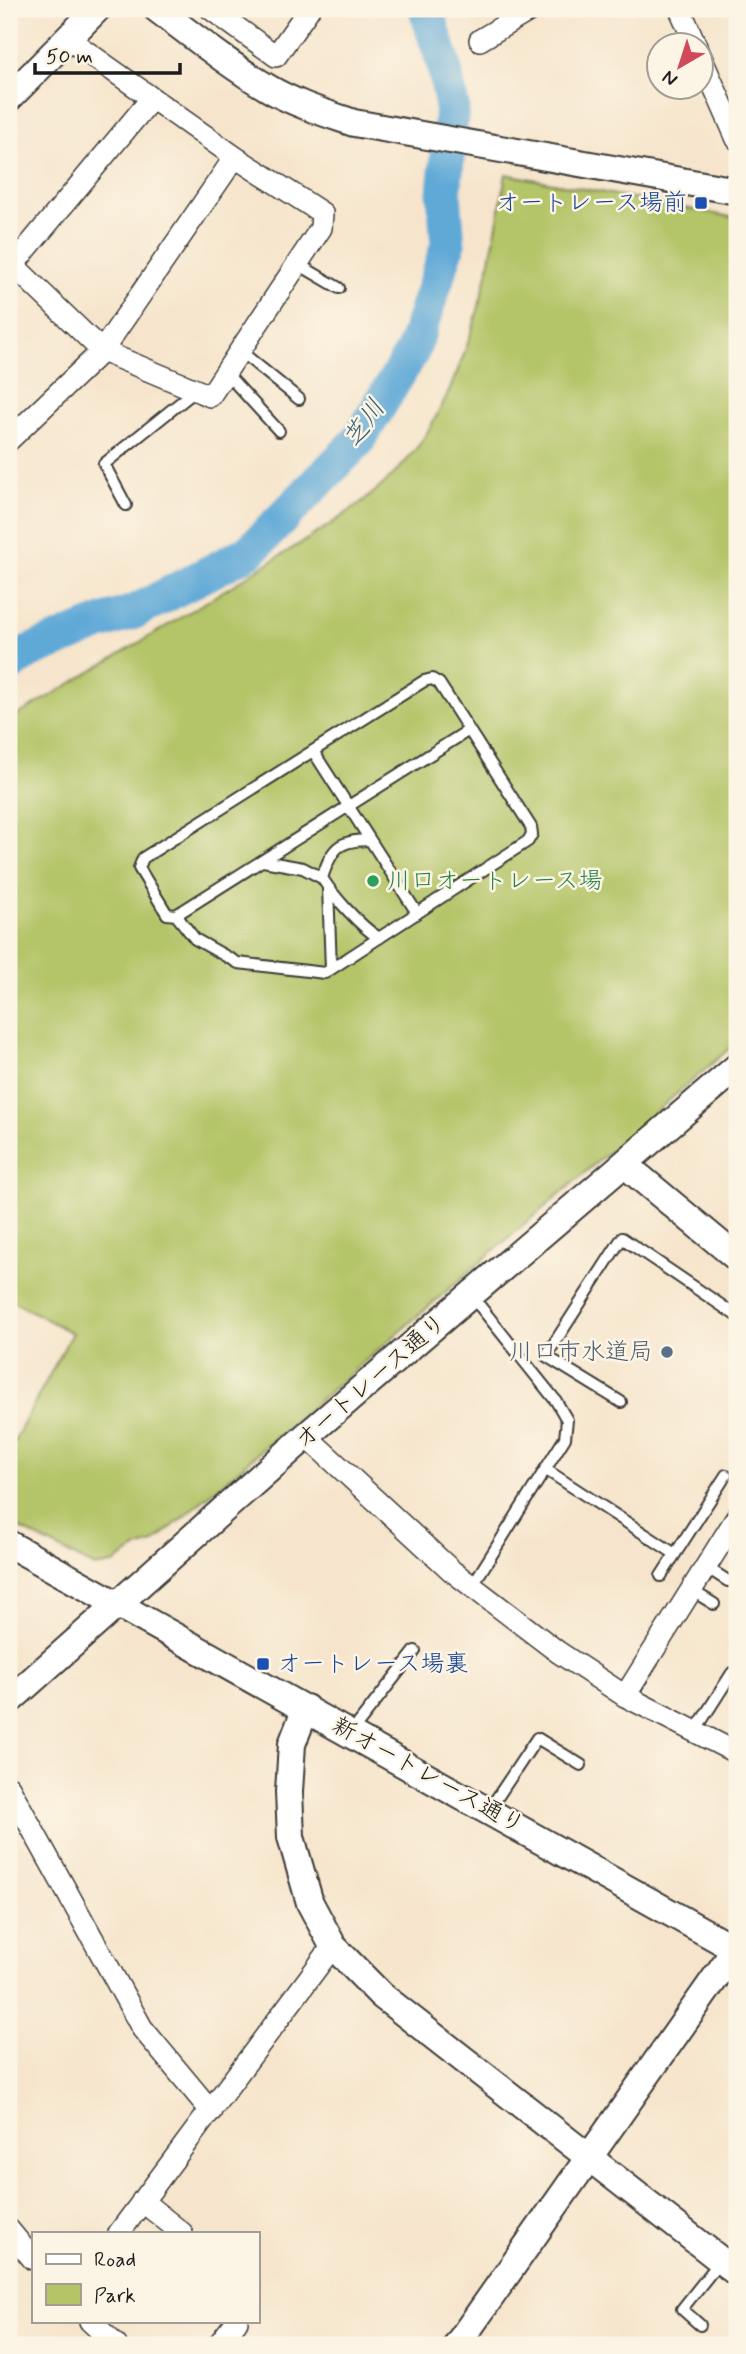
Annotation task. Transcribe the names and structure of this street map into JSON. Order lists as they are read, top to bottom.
{
  "streets": {
    "street": ["オートレース通り", "新オートレース通り"]
  },
  "crossings": [
    ["オートレース通り", "新オートレース通り"]
  ],
  "water": ["芝川"],
  "places": {
    "transit": ["オートレース場前", "オートレース場裏"],
    "other": ["川口オートレース場", "川口市水道局"]
  },
  "legend": ["Road", "Park"],
  "scale_bar": "50 m",
  "north": "bottom left"
}
